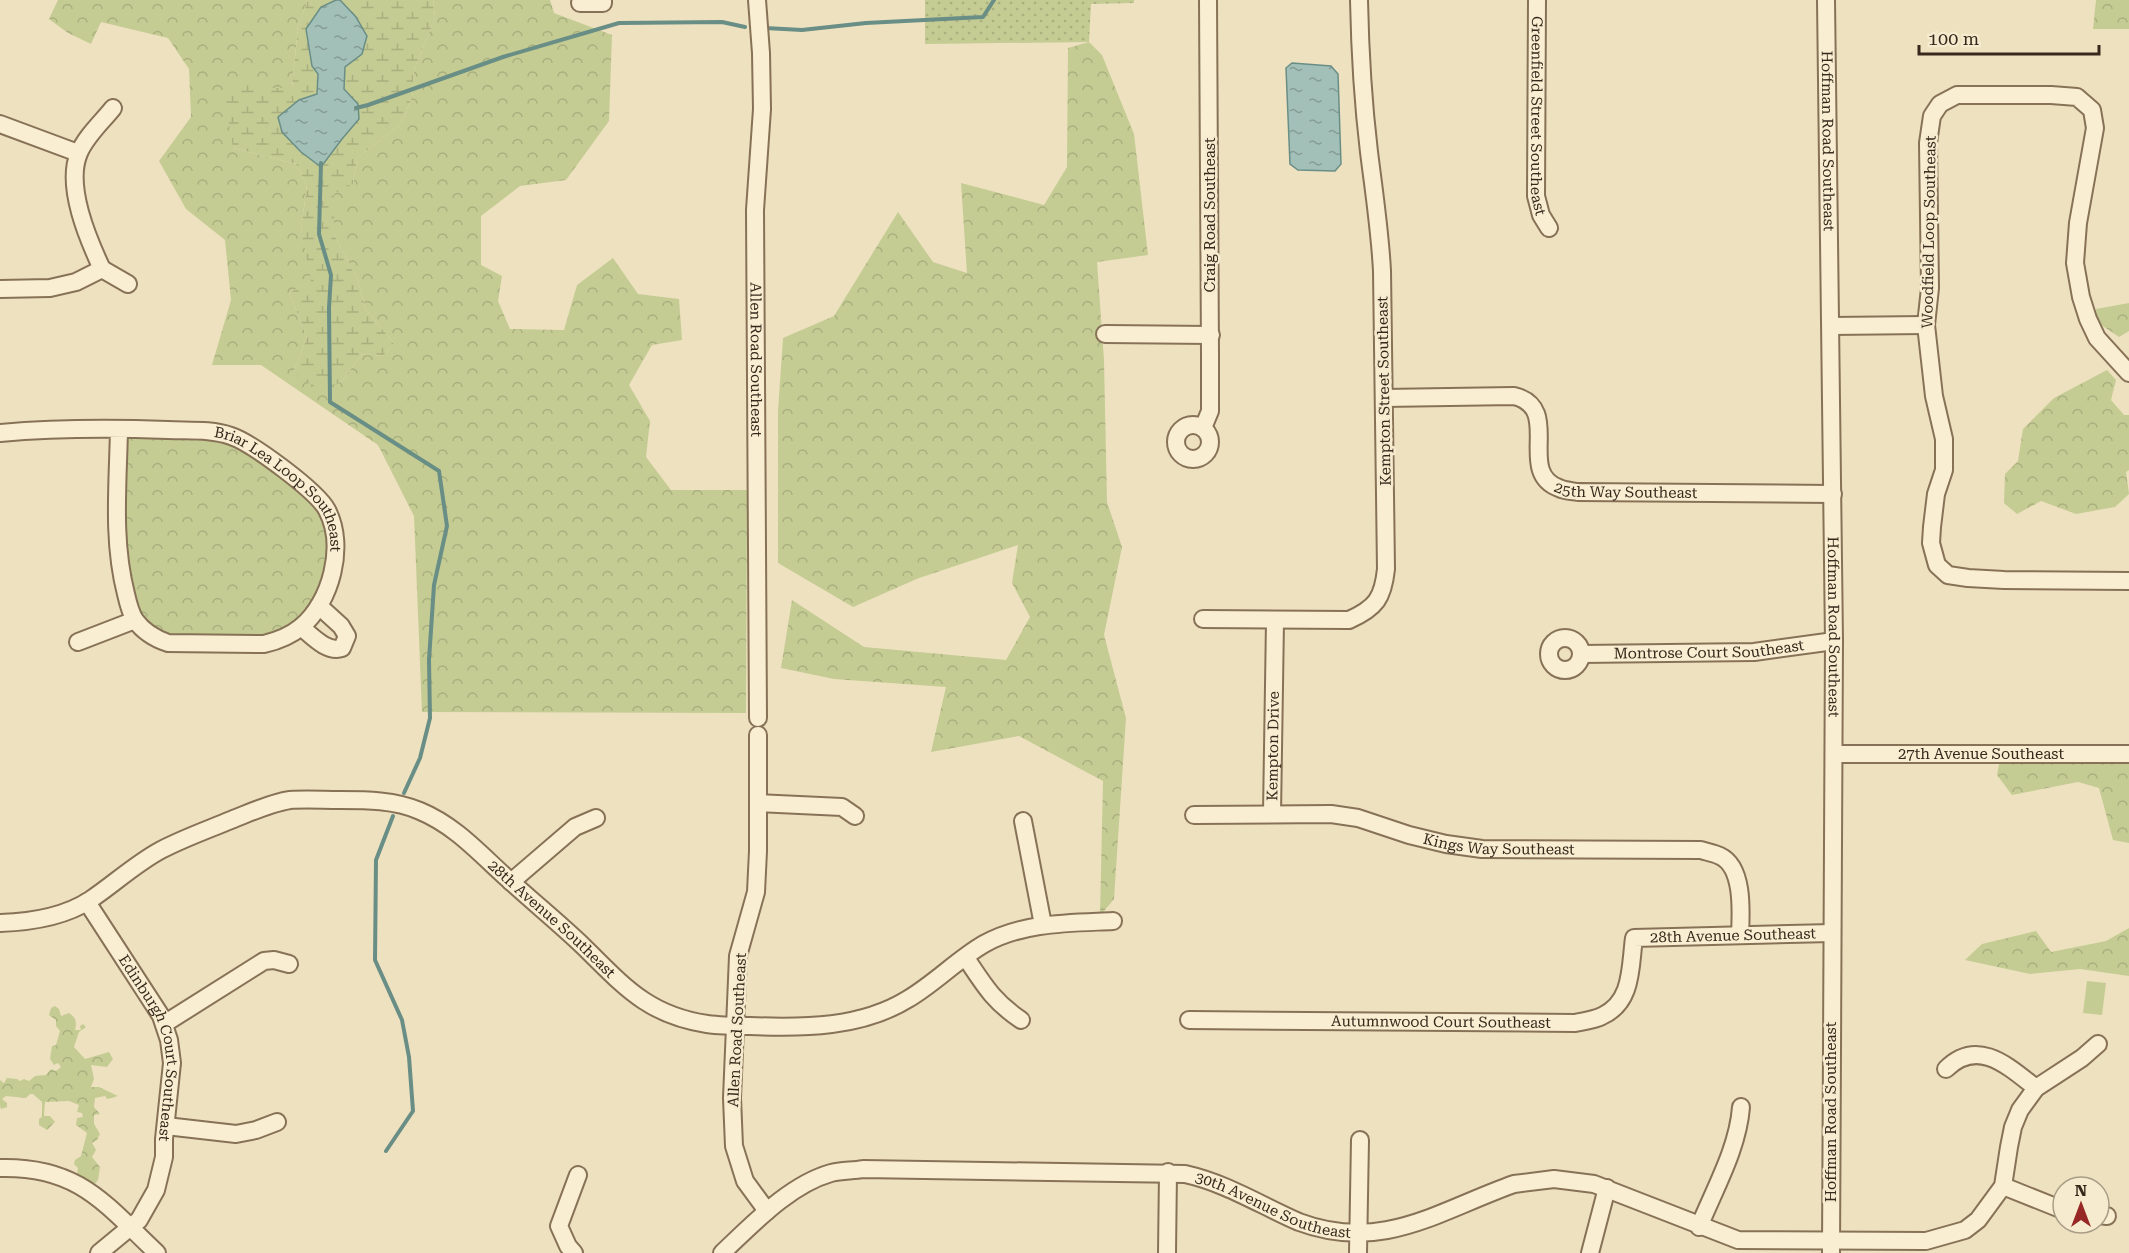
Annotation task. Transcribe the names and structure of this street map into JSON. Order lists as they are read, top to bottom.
{
  "streets": {
    "street": [
      "Greenfield Street Southeast",
      "Hoffman Road Southeast",
      "Craig Road Southeast",
      "Woodfield Loop Southeast",
      "Allen Road Southeast",
      "Kempton Street Southeast",
      "25th Way Southeast",
      "Briar Lea Loop Southeast",
      "Montrose Court Southeast",
      "Kempton Drive",
      "27th Avenue Southeast",
      "Kings Way Southeast",
      "28th Avenue Southeast",
      "Autumnwood Court Southeast",
      "Edinburgh Court Southeast",
      "30th Avenue Southeast"
    ]
  },
  "crossings": [
    ["Hoffman Road Southeast", "25th Way Southeast"],
    ["Hoffman Road Southeast", "Montrose Court Southeast"],
    ["Hoffman Road Southeast", "27th Avenue Southeast"],
    ["Hoffman Road Southeast", "28th Avenue Southeast"],
    ["Hoffman Road Southeast", "30th Avenue Southeast"],
    ["Allen Road Southeast", "28th Avenue Southeast"],
    ["Allen Road Southeast", "30th Avenue Southeast"],
    ["Kempton Street Southeast", "25th Way Southeast"],
    ["Kempton Street Southeast", "Kempton Drive"],
    ["Kempton Drive", "Kings Way Southeast"],
    ["Kings Way Southeast", "28th Avenue Southeast"],
    ["28th Avenue Southeast", "Autumnwood Court Southeast"],
    ["28th Avenue Southeast", "Edinburgh Court Southeast"]
  ],
  "scale_bar": "100 m",
  "north": "top"
}
